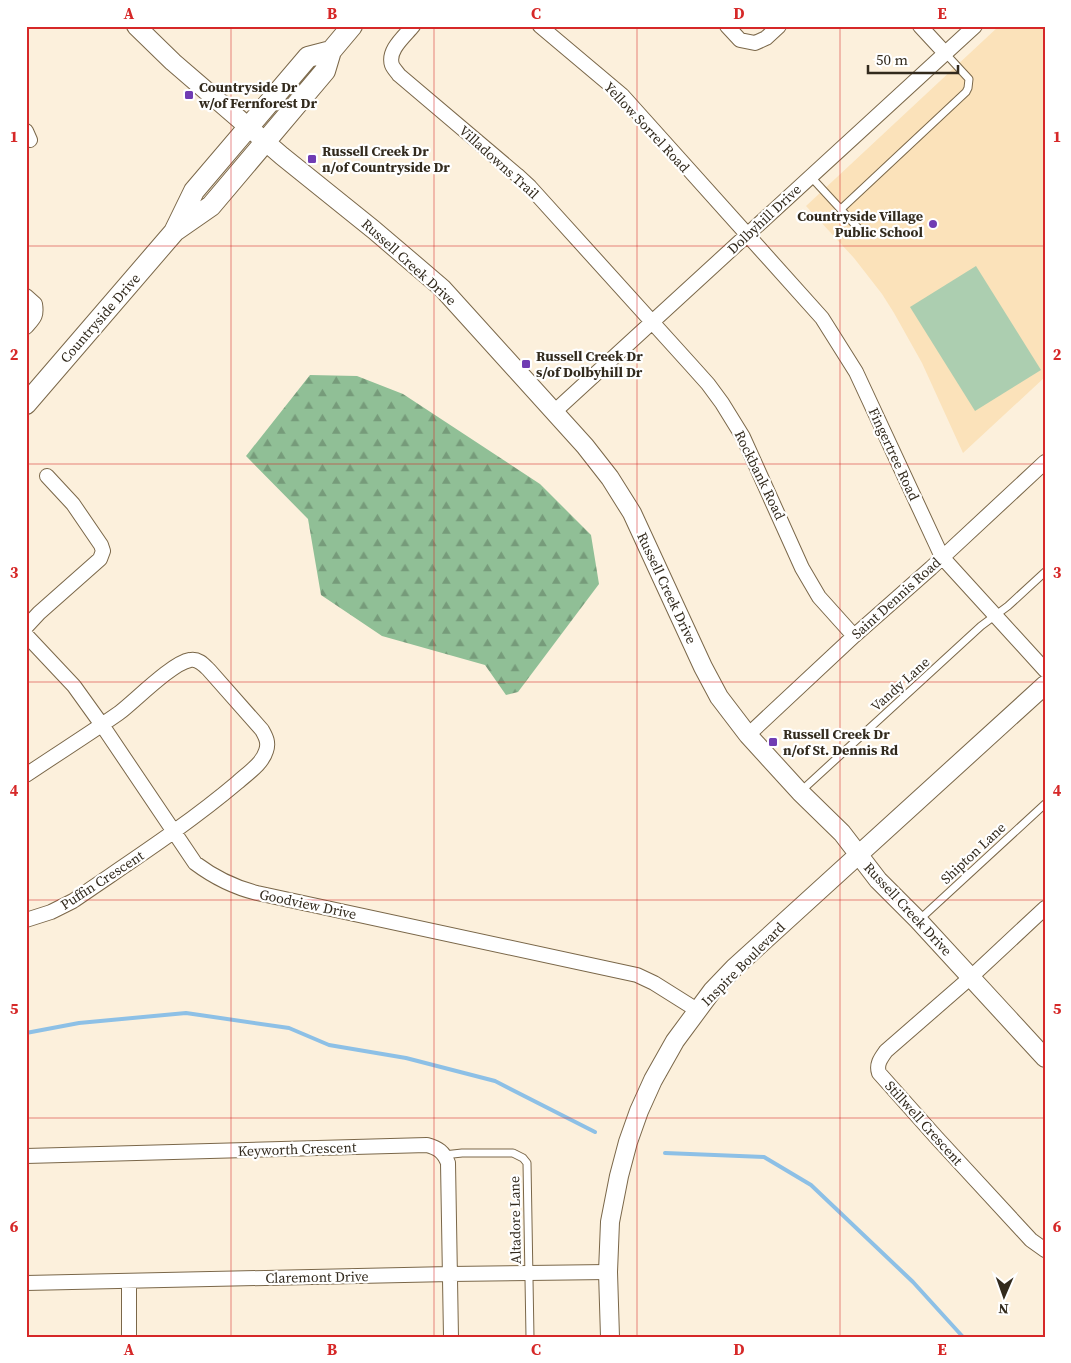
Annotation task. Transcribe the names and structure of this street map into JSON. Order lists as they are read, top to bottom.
{
  "streets": {
    "main road": ["Countryside Drive"],
    "street": [
      "Yellow Sorrel Road",
      "Villadowns Trail",
      "Dolbyhill Drive",
      "Russell Creek Drive",
      "Fingertree Road",
      "Rockbank Road",
      "Saint Dennis Road",
      "Puffin Crescent",
      "Goodview Drive",
      "Inspire Boulevard",
      "Stillwell Crescent",
      "Keyworth Crescent",
      "Claremont Drive"
    ],
    "lane": ["Vandy Lane", "Shipton Lane", "Altadore Lane"]
  },
  "crossings": [
    ["Yellow Sorrel Road", "Dolbyhill Drive"],
    ["Yellow Sorrel Road", "Fingertree Road"],
    ["Villadowns Trail", "Dolbyhill Drive"],
    ["Villadowns Trail", "Rockbank Road"],
    ["Dolbyhill Drive", "Russell Creek Drive"],
    ["Dolbyhill Drive", "Fingertree Road"],
    ["Dolbyhill Drive", "Rockbank Road"],
    ["Russell Creek Drive", "Countryside Drive"],
    ["Russell Creek Drive", "Saint Dennis Road"],
    ["Russell Creek Drive", "Vandy Lane"],
    ["Russell Creek Drive", "Shipton Lane"],
    ["Russell Creek Drive", "Inspire Boulevard"],
    ["Russell Creek Drive", "Stillwell Crescent"],
    ["Fingertree Road", "Saint Dennis Road"],
    ["Fingertree Road", "Vandy Lane"],
    ["Rockbank Road", "Saint Dennis Road"],
    ["Puffin Crescent", "Goodview Drive"],
    ["Goodview Drive", "Inspire Boulevard"],
    ["Inspire Boulevard", "Claremont Drive"],
    ["Keyworth Crescent", "Altadore Lane"],
    ["Altadore Lane", "Claremont Drive"]
  ],
  "places": {
    "transit": [
      "Countryside Dr w/of Fernforest Dr",
      "Russell Creek Dr n/of Countryside Dr",
      "Russell Creek Dr s/of Dolbyhill Dr",
      "Russell Creek Dr n/of St. Dennis Rd"
    ],
    "other": ["Countryside Village Public School"]
  },
  "scale_bar": "50 m",
  "north": "bottom",
  "grid": {
    "columns": [
      "A",
      "B",
      "C",
      "D",
      "E"
    ],
    "rows": [
      "1",
      "2",
      "3",
      "4",
      "5",
      "6"
    ]
  }
}
